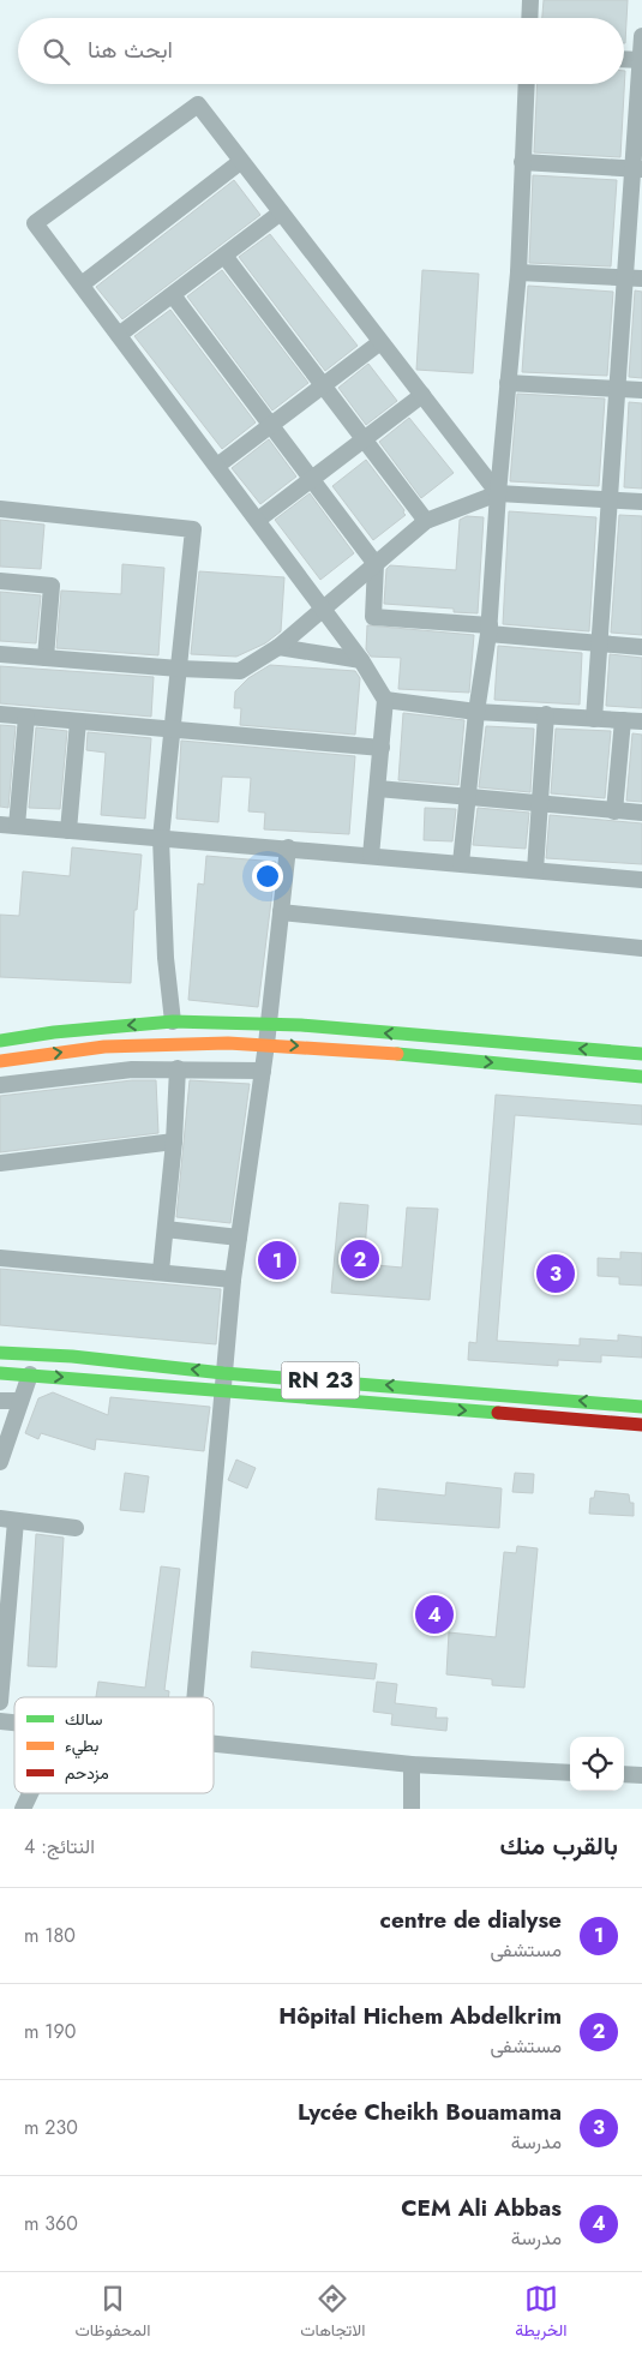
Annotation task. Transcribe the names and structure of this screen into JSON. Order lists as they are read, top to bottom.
{
  "streets": {
    "main road": ["RN 23"]
  },
  "legend": ["سالك", "بطيء", "مزدحم"],
  "page": {
    "search": "ابحث هنا",
    "pins": [
      "2",
      "1",
      "3",
      "4"
    ],
    "heading": ["بالقرب منك", "النتائج: 4"],
    "list": [
      {
        "mark": "1",
        "name": "centre de dialyse",
        "note": "مستشفى",
        "value": "180 m"
      },
      {
        "mark": "2",
        "name": "Hôpital Hichem Abdelkrim",
        "note": "مستشفى",
        "value": "190 m"
      },
      {
        "mark": "3",
        "name": "Lycée Cheikh Bouamama",
        "note": "مدرسة",
        "value": "230 m"
      },
      {
        "mark": "4",
        "name": "CEM Ali Abbas",
        "note": "مدرسة",
        "value": "360 m"
      }
    ],
    "nav": ["الخريطة", "الاتجاهات", "المحفوظات"]
  }
}
